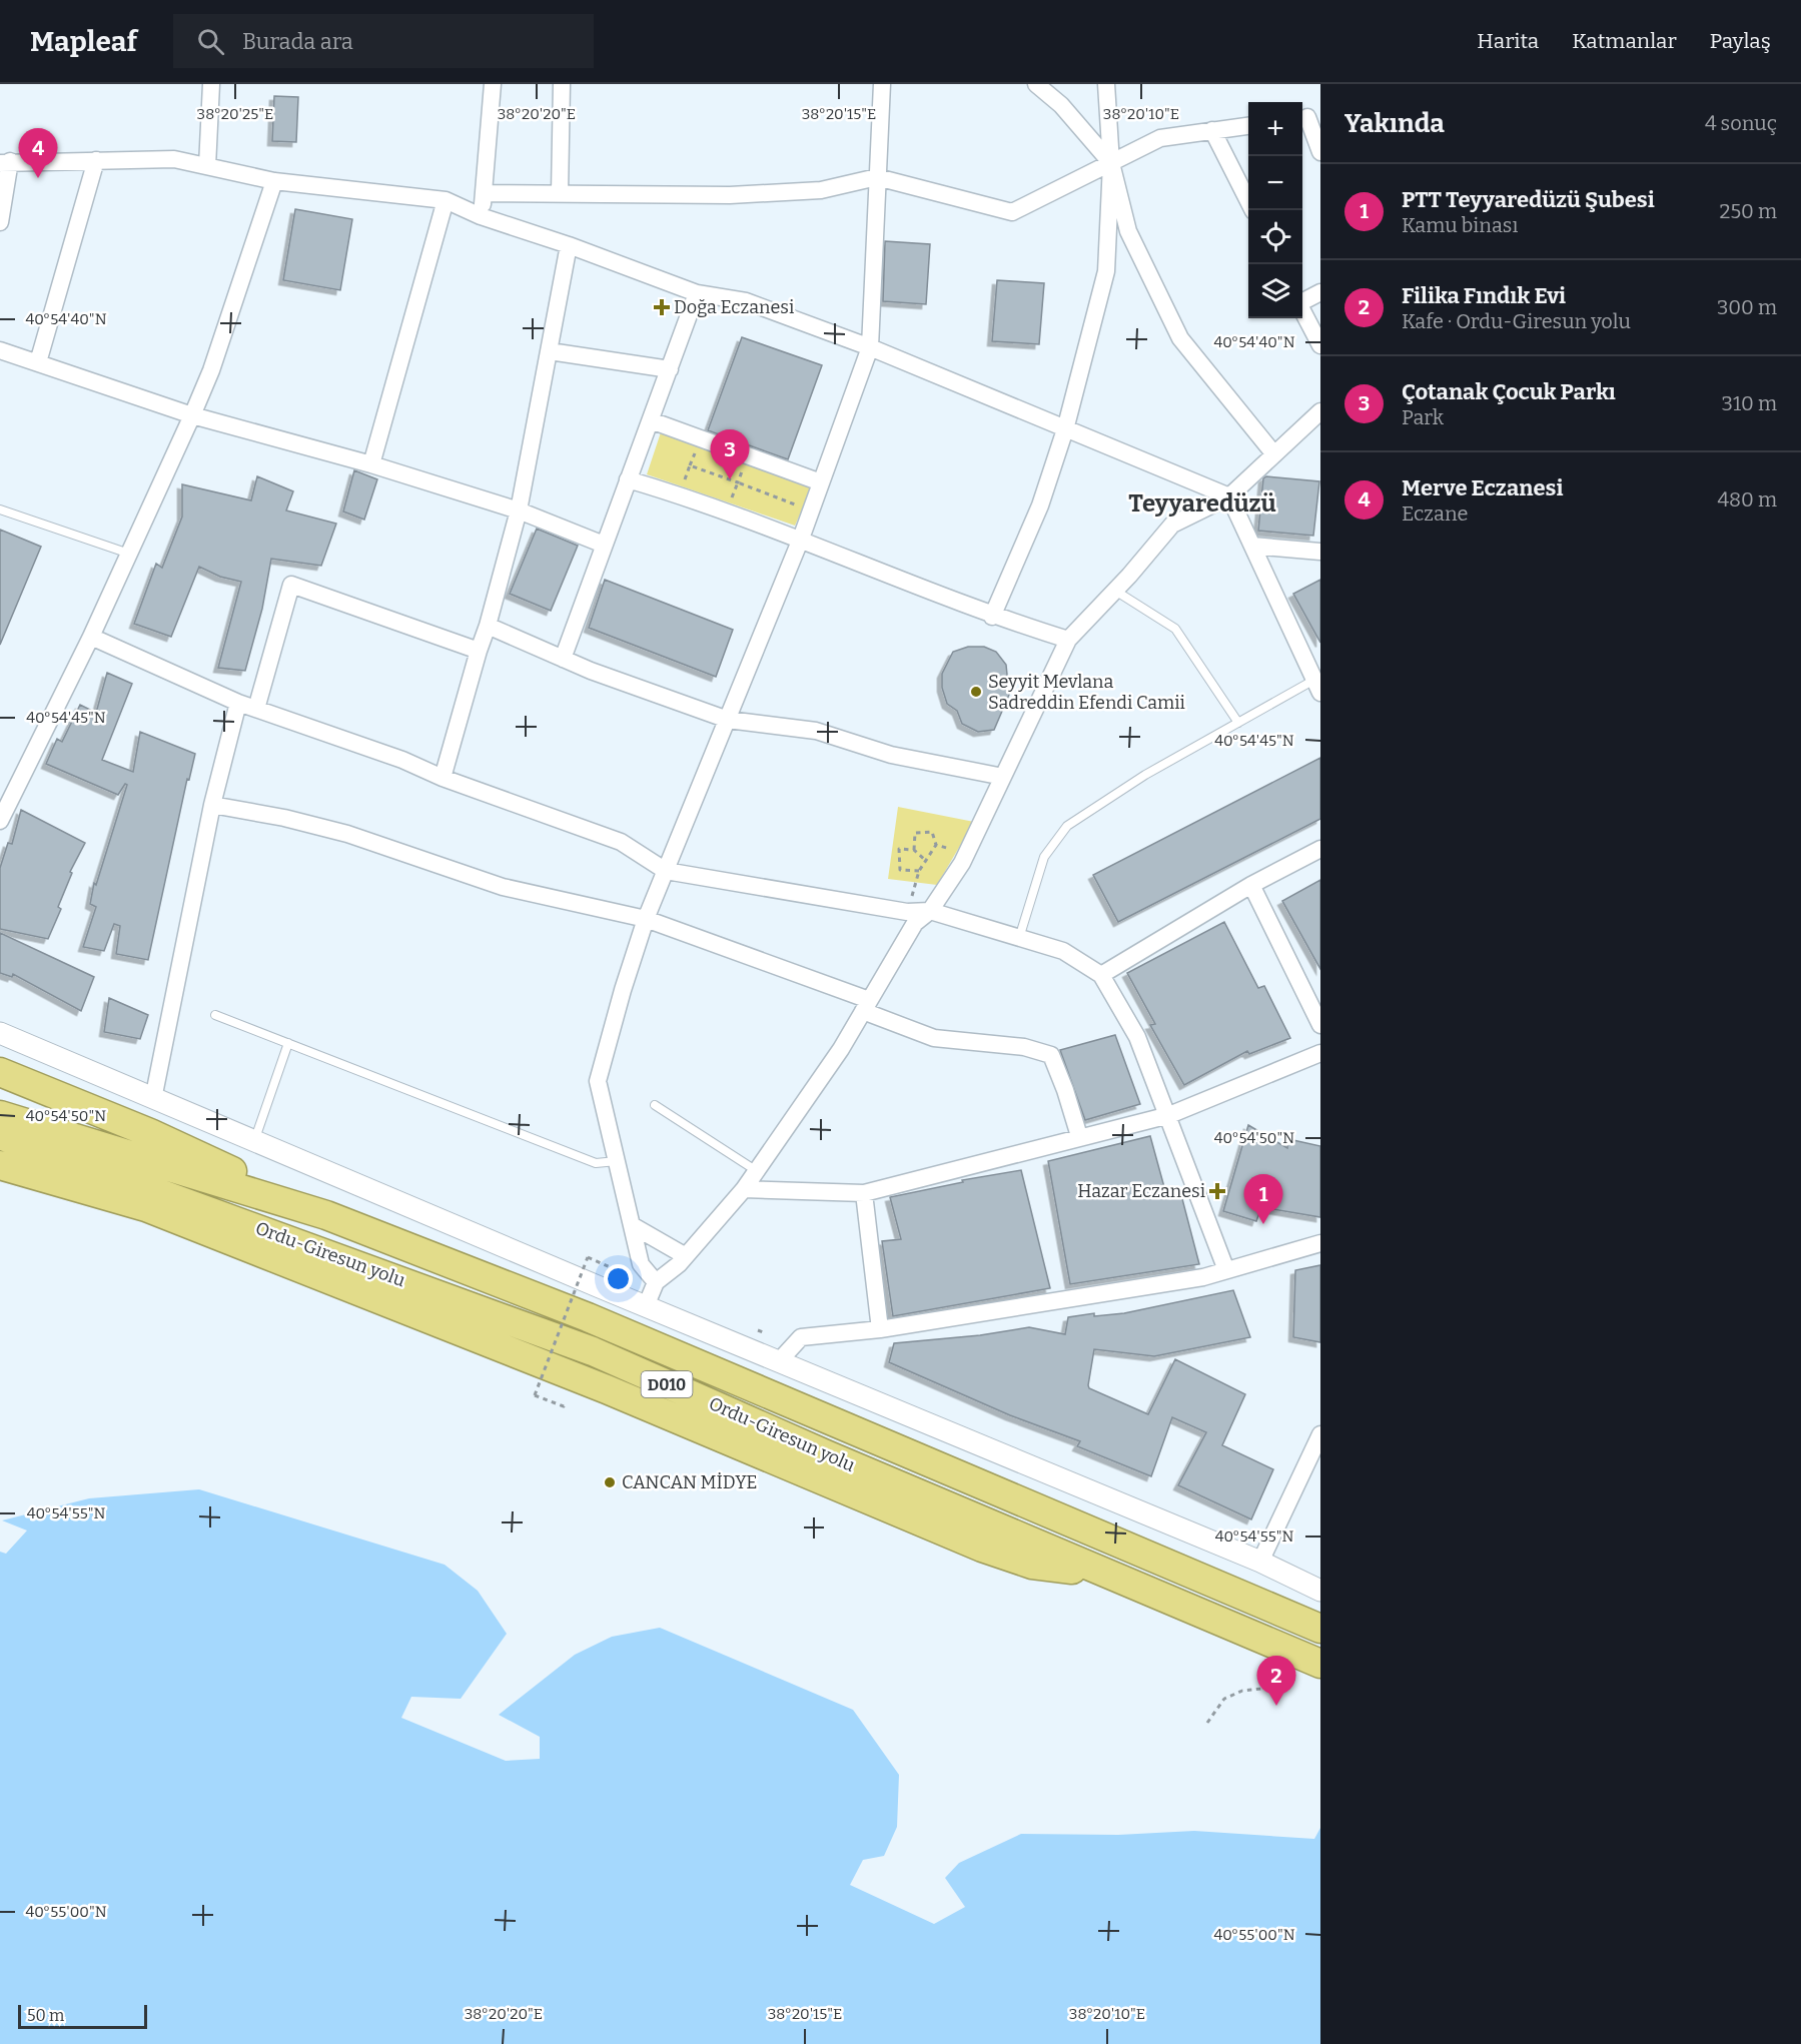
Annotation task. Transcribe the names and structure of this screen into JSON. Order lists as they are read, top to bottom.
{
  "streets": {
    "highway": ["Ordu-Giresun yolu", "D010"]
  },
  "districts": ["Teyyaredüzü"],
  "places": {
    "health": ["Doğa Eczanesi", "Hazar Eczanesi"],
    "other": ["Seyyit Mevlana Sadreddin Efendi Camii", "CANCAN MİDYE"]
  },
  "scale_bar": "50 m",
  "page": {
    "header": "Mapleaf",
    "search": "Burada ara",
    "nav": ["Harita", "Katmanlar", "Paylaş"],
    "heading": ["Yakında", "4 sonuç"],
    "map_buttons": ["+", "−"],
    "pins": [
      "4",
      "3",
      "1",
      "2"
    ],
    "list": [
      {
        "mark": "1",
        "name": "PTT Teyyaredüzü Şubesi",
        "note": "Kamu binası",
        "value": "250 m"
      },
      {
        "mark": "2",
        "name": "Filika Fındık Evi",
        "note": "Kafe · Ordu-Giresun yolu",
        "value": "300 m"
      },
      {
        "mark": "3",
        "name": "Çotanak Çocuk Parkı",
        "note": "Park",
        "value": "310 m"
      },
      {
        "mark": "4",
        "name": "Merve Eczanesi",
        "note": "Eczane",
        "value": "480 m"
      }
    ],
    "scale": "50 m"
  },
  "coordinates": [
    "38°20'25\"E",
    "38°20'20\"E",
    "38°20'15\"E",
    "38°20'10\"E",
    "40°54'40\"N",
    "40°54'45\"N",
    "40°54'50\"N",
    "40°54'55\"N",
    "40°55'00\"N"
  ]
}
